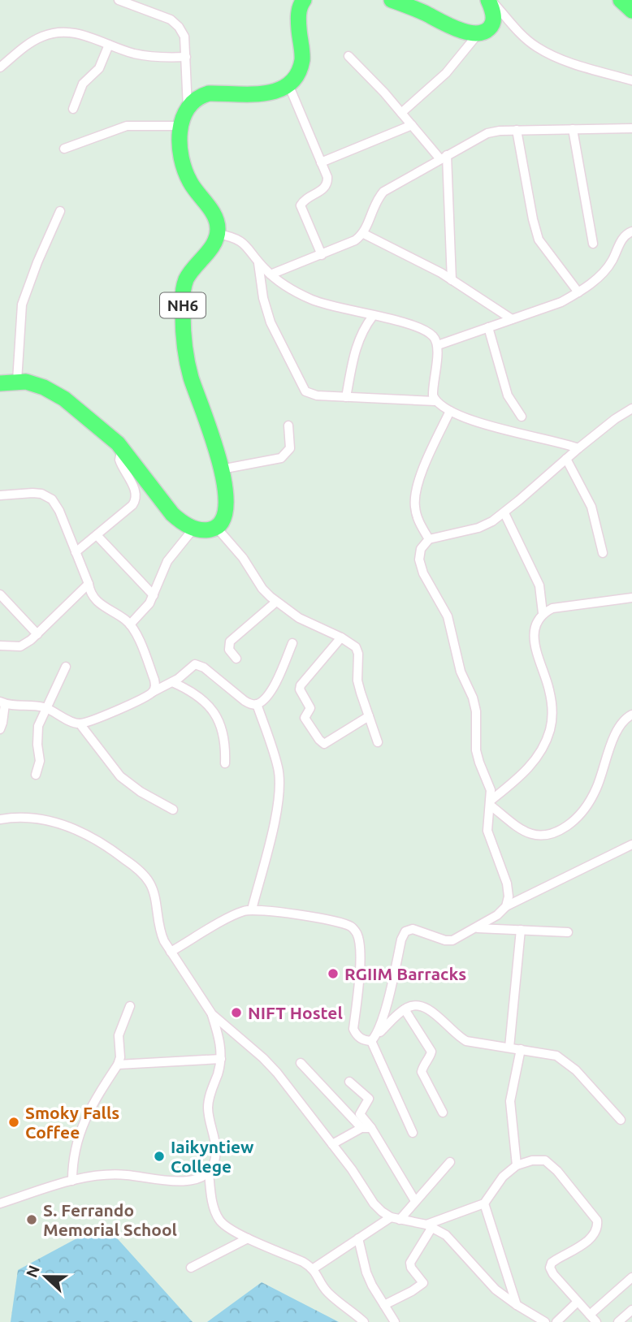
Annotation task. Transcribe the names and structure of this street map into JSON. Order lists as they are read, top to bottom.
{
  "streets": {
    "highway": ["NH6"]
  },
  "places": [
    "RGIIM Barracks",
    "NIFT Hostel",
    "Smoky Falls Coffee",
    "Iaikyntiew College",
    "S. Ferrando Memorial School"
  ],
  "north": "left"
}
